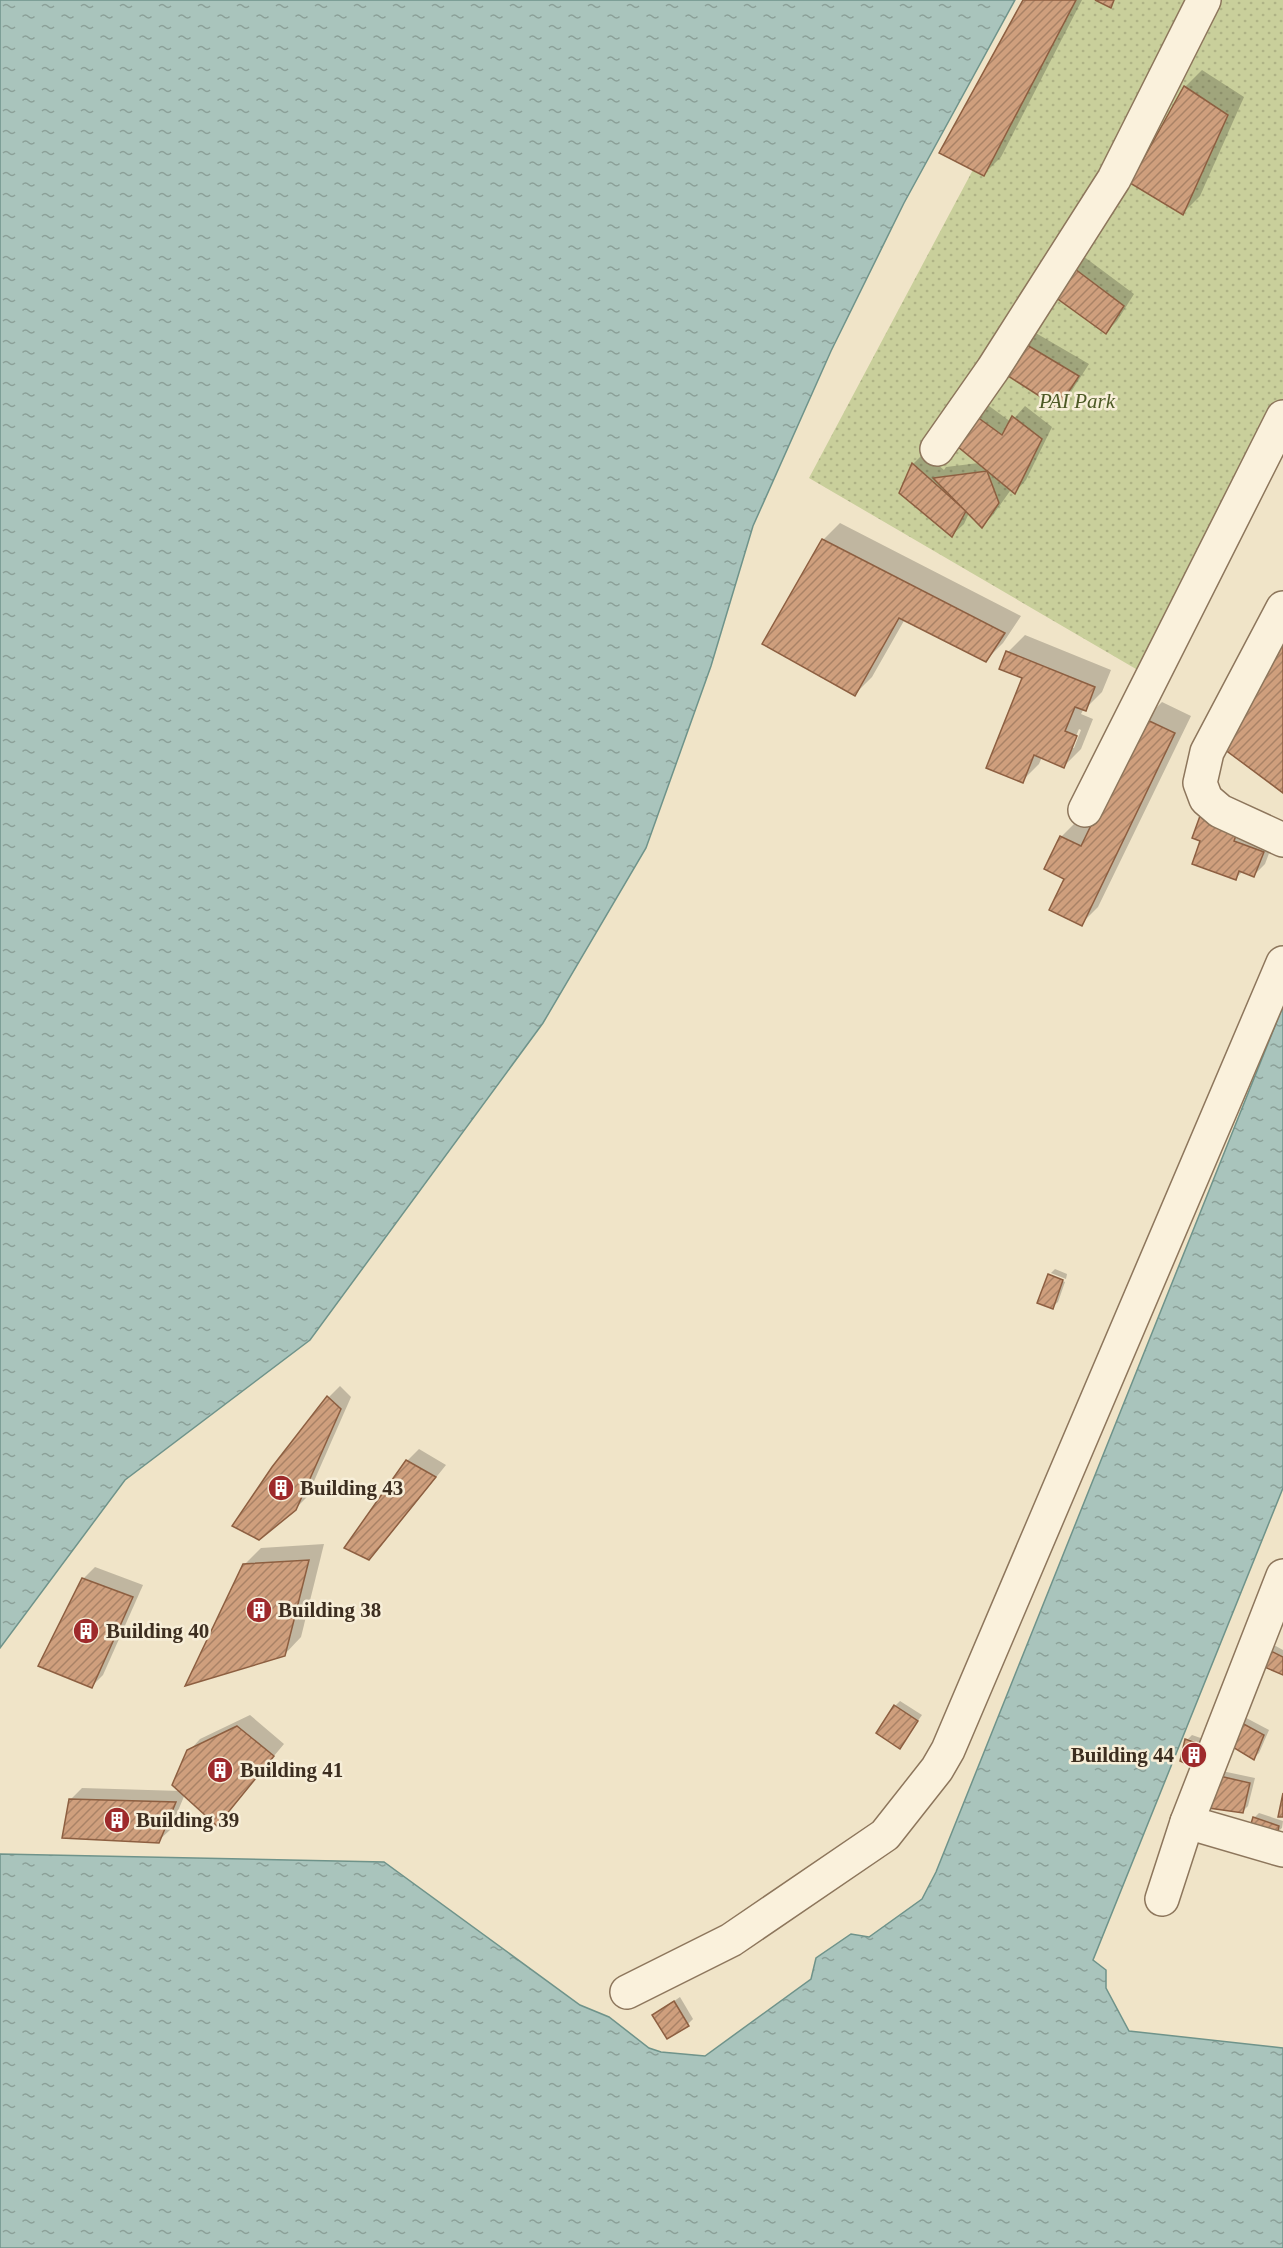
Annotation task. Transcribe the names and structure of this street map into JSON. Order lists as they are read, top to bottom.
{
  "parks": ["PAI Park"],
  "places": {
    "building": [
      "Building 43",
      "Building 38",
      "Building 40",
      "Building 44",
      "Building 41",
      "Building 39"
    ]
  }
}
